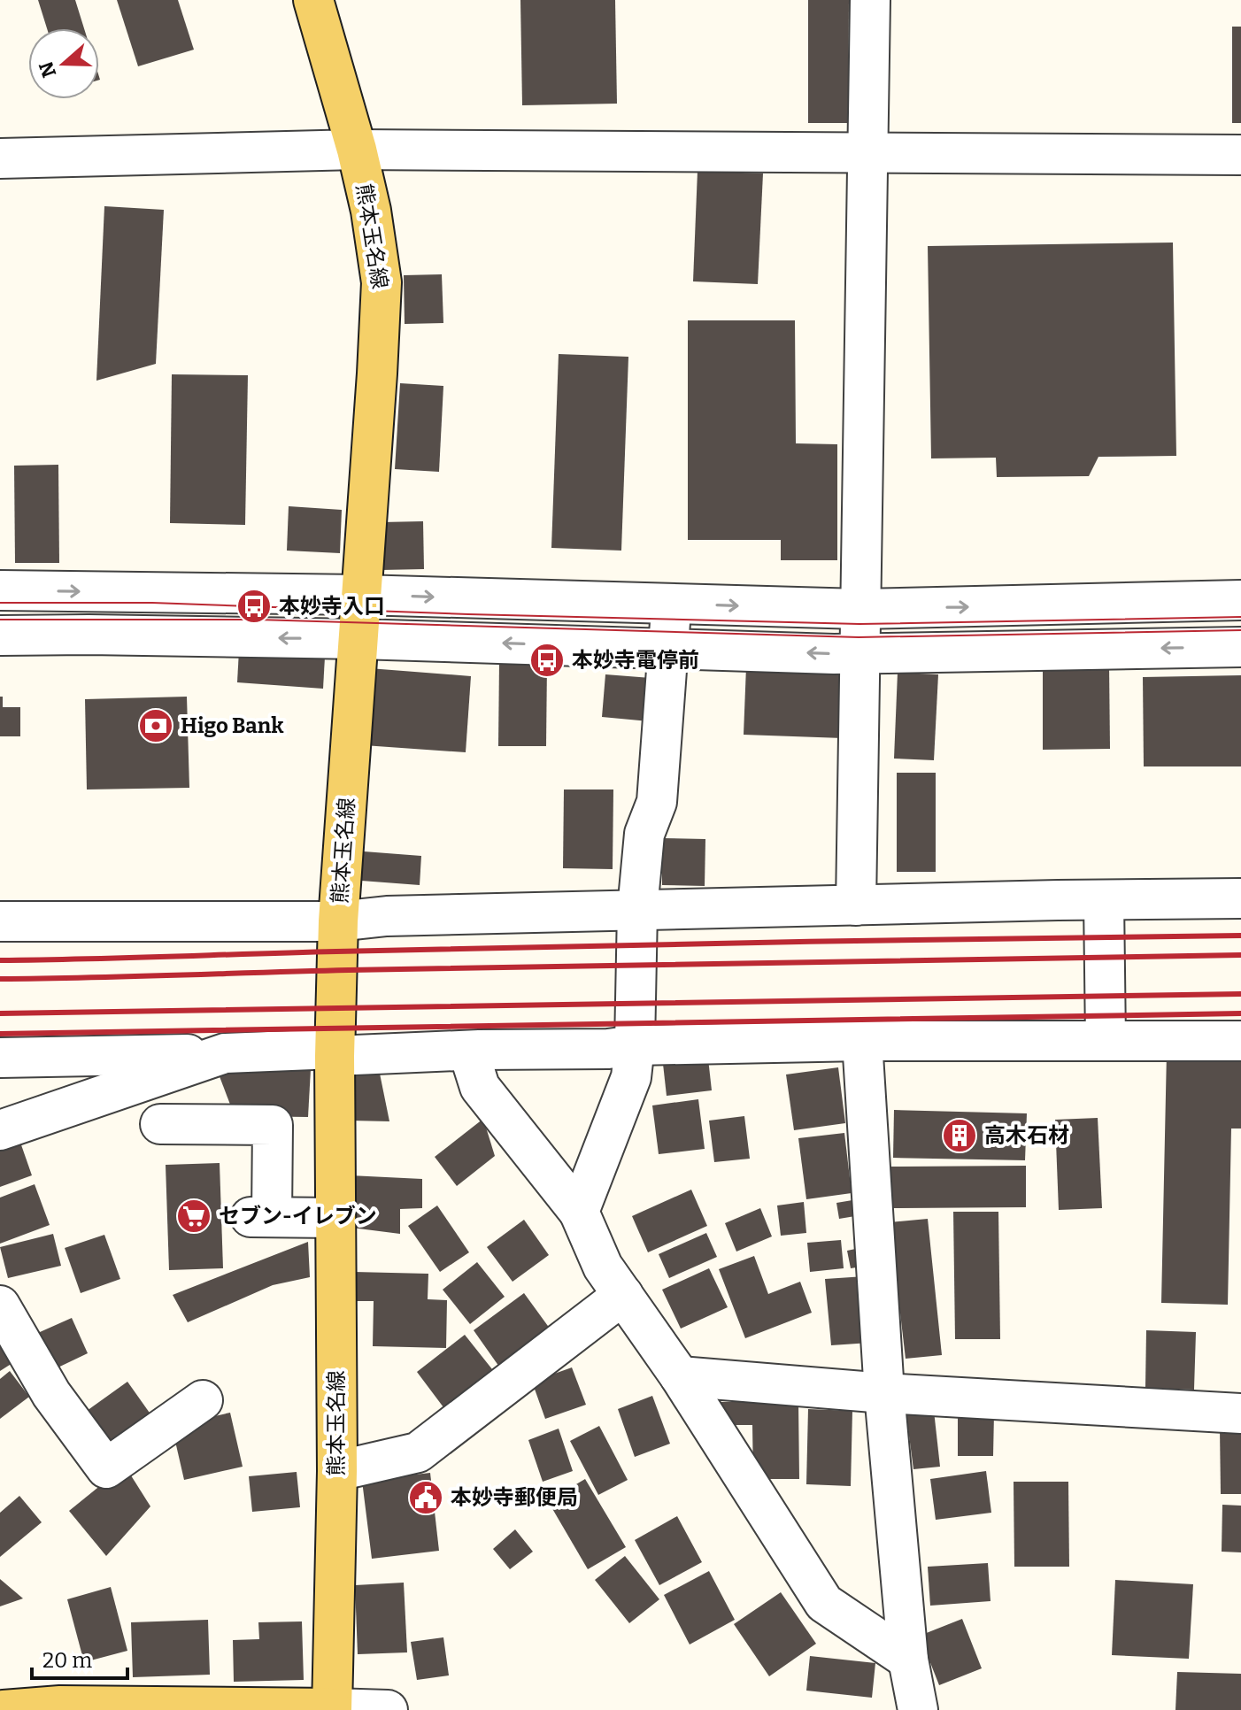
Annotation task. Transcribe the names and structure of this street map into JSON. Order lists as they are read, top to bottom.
{
  "streets": {
    "main road": ["熊本玉名線"]
  },
  "places": {
    "bus stop": ["本妙寺入口", "本妙寺電停前"],
    "bank": ["Higo Bank"],
    "building": ["高木石材"],
    "supermarket": ["セブン-イレブン"],
    "public building": ["本妙寺郵便局"]
  },
  "scale_bar": "20 m",
  "north": "left"
}
